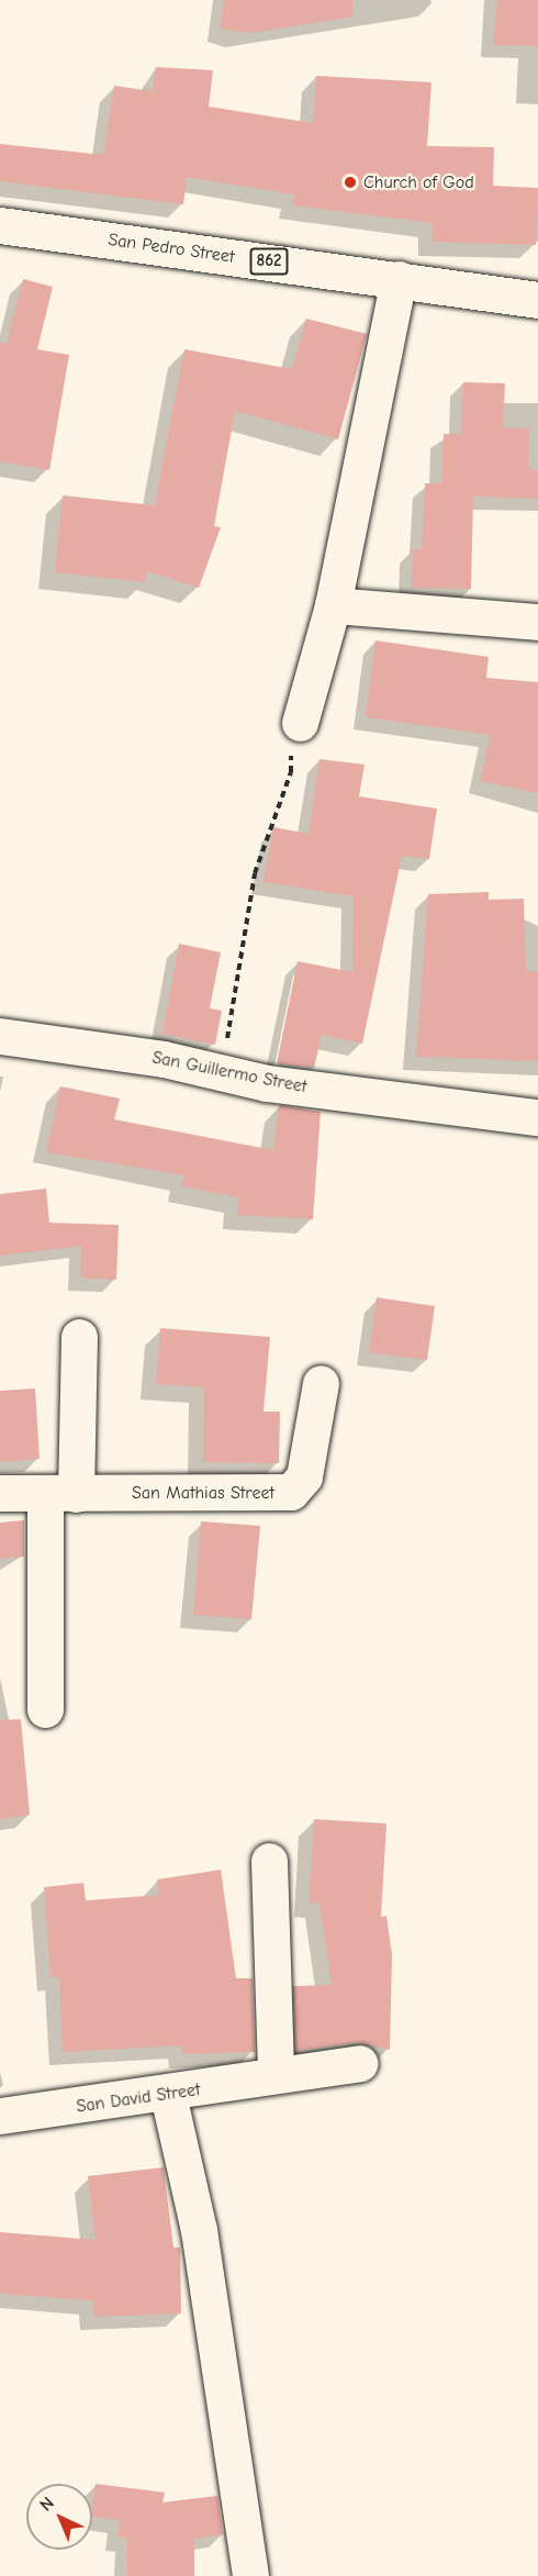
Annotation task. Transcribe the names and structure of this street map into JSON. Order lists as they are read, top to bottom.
{
  "streets": {
    "street": [
      "San Pedro Street",
      "862",
      "San Guillermo Street",
      "San Mathias Street",
      "San David Street"
    ]
  },
  "places": ["Church of God"],
  "north": "top left"
}
